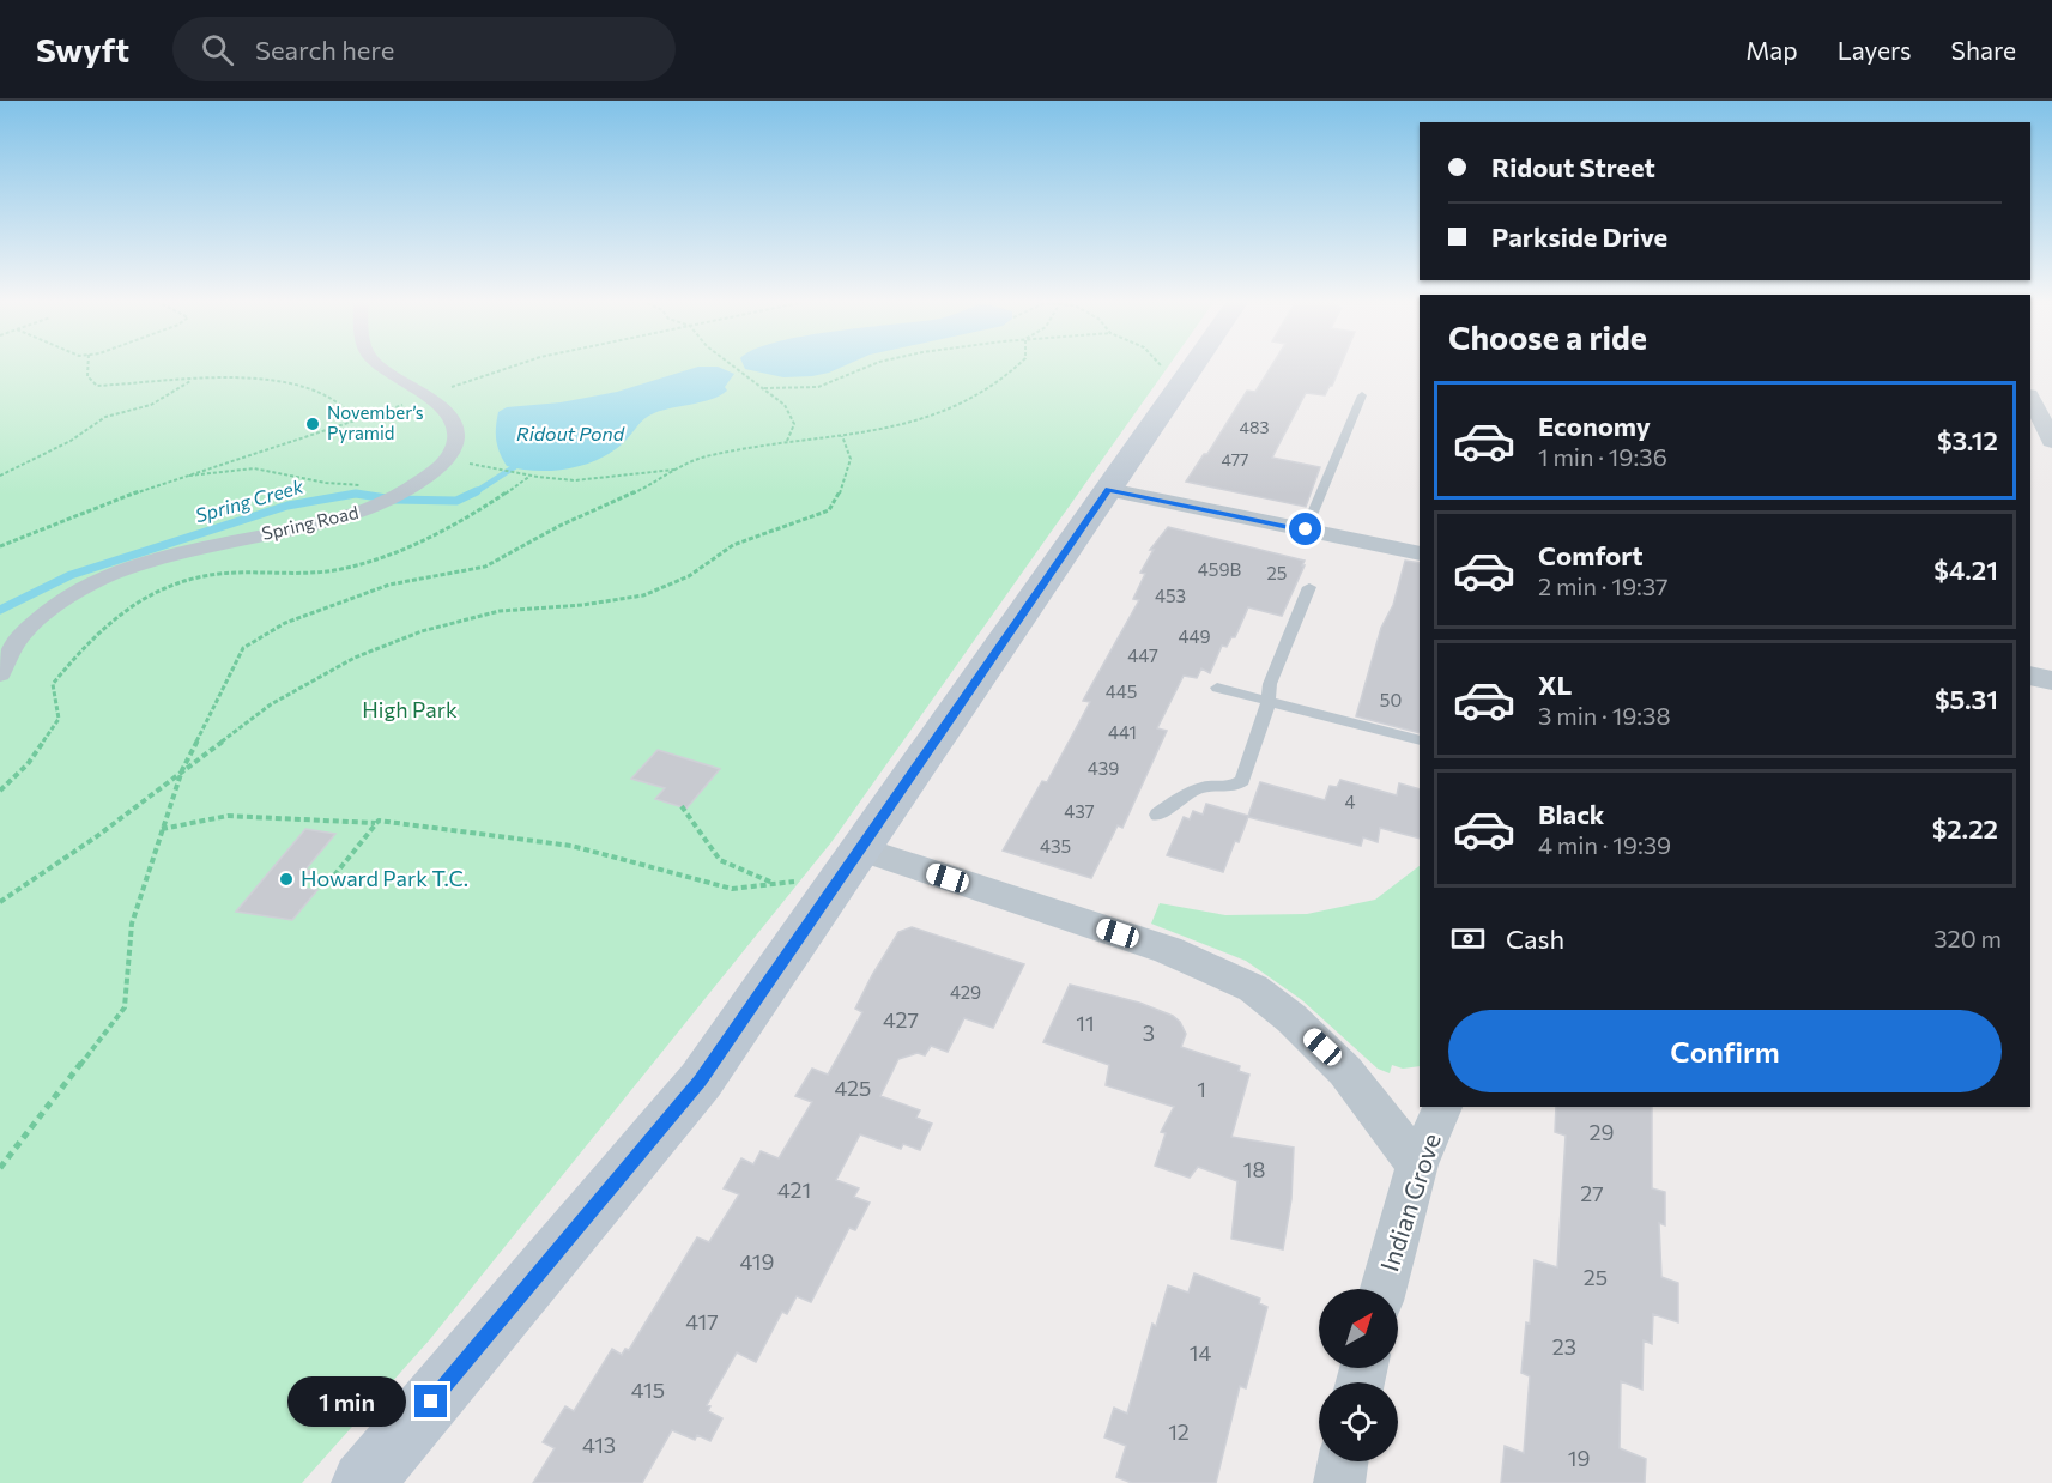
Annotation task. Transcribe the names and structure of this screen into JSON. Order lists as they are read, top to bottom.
{
  "streets": {
    "street": ["Spring Road", "Indian Grove"]
  },
  "water": ["Ridout Pond", "Spring Creek"],
  "parks": ["High Park"],
  "places": ["November’s Pyramid", "Howard Park T.C."],
  "house_numbers": [
    "483",
    "477",
    "459B",
    "25",
    "453",
    "449",
    "447",
    "445",
    "50",
    "441",
    "439",
    "4",
    "437",
    "435",
    "429",
    "427",
    "11",
    "3",
    "425",
    "1",
    "29",
    "18",
    "421",
    "27",
    "419",
    "25",
    "417",
    "23",
    "14",
    "415",
    "12",
    "413",
    "19"
  ],
  "north": "top right",
  "page": {
    "header": "Swyft",
    "search": "Search here",
    "nav": ["Map", "Layers", "Share"],
    "banner": ["Ridout Street", "Parkside Drive"],
    "heading": "Choose a ride",
    "list": [
      {
        "name": "Economy",
        "note": "1 min · 19:36",
        "value": "$3.12"
      },
      {
        "name": "Comfort",
        "note": "2 min · 19:37",
        "value": "$4.21"
      },
      {
        "name": "XL",
        "note": "3 min · 19:38",
        "value": "$5.31"
      },
      {
        "name": "Black",
        "note": "4 min · 19:39",
        "value": "$2.22"
      }
    ],
    "pay": ["Cash", "320 m"],
    "buttons": "Confirm",
    "bubble": "1 min"
  }
}
